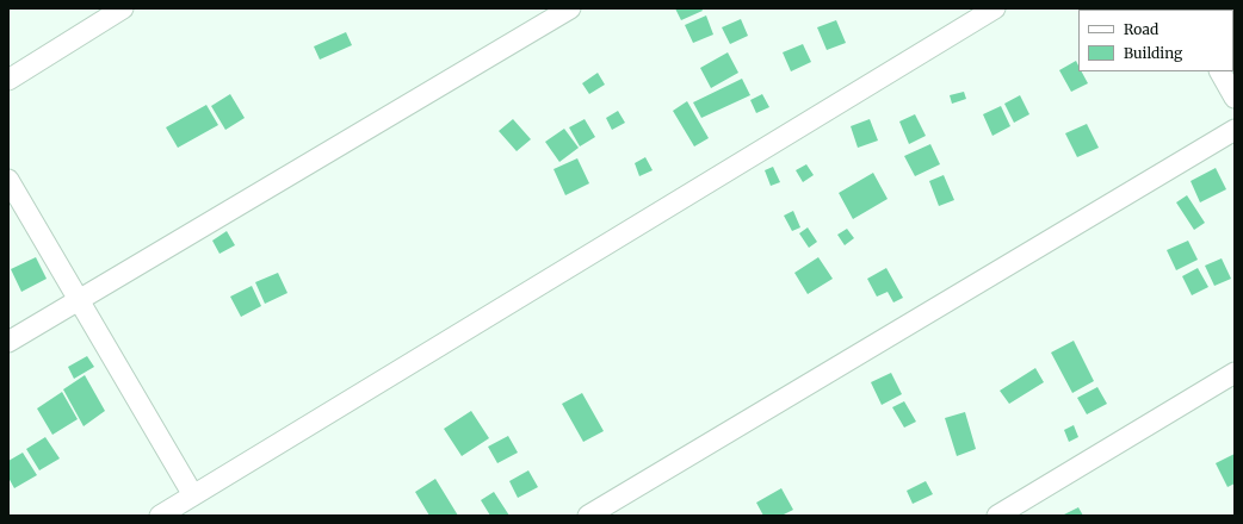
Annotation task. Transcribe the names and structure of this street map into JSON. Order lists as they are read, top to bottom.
{
  "legend": ["Road", "Building"]
}
